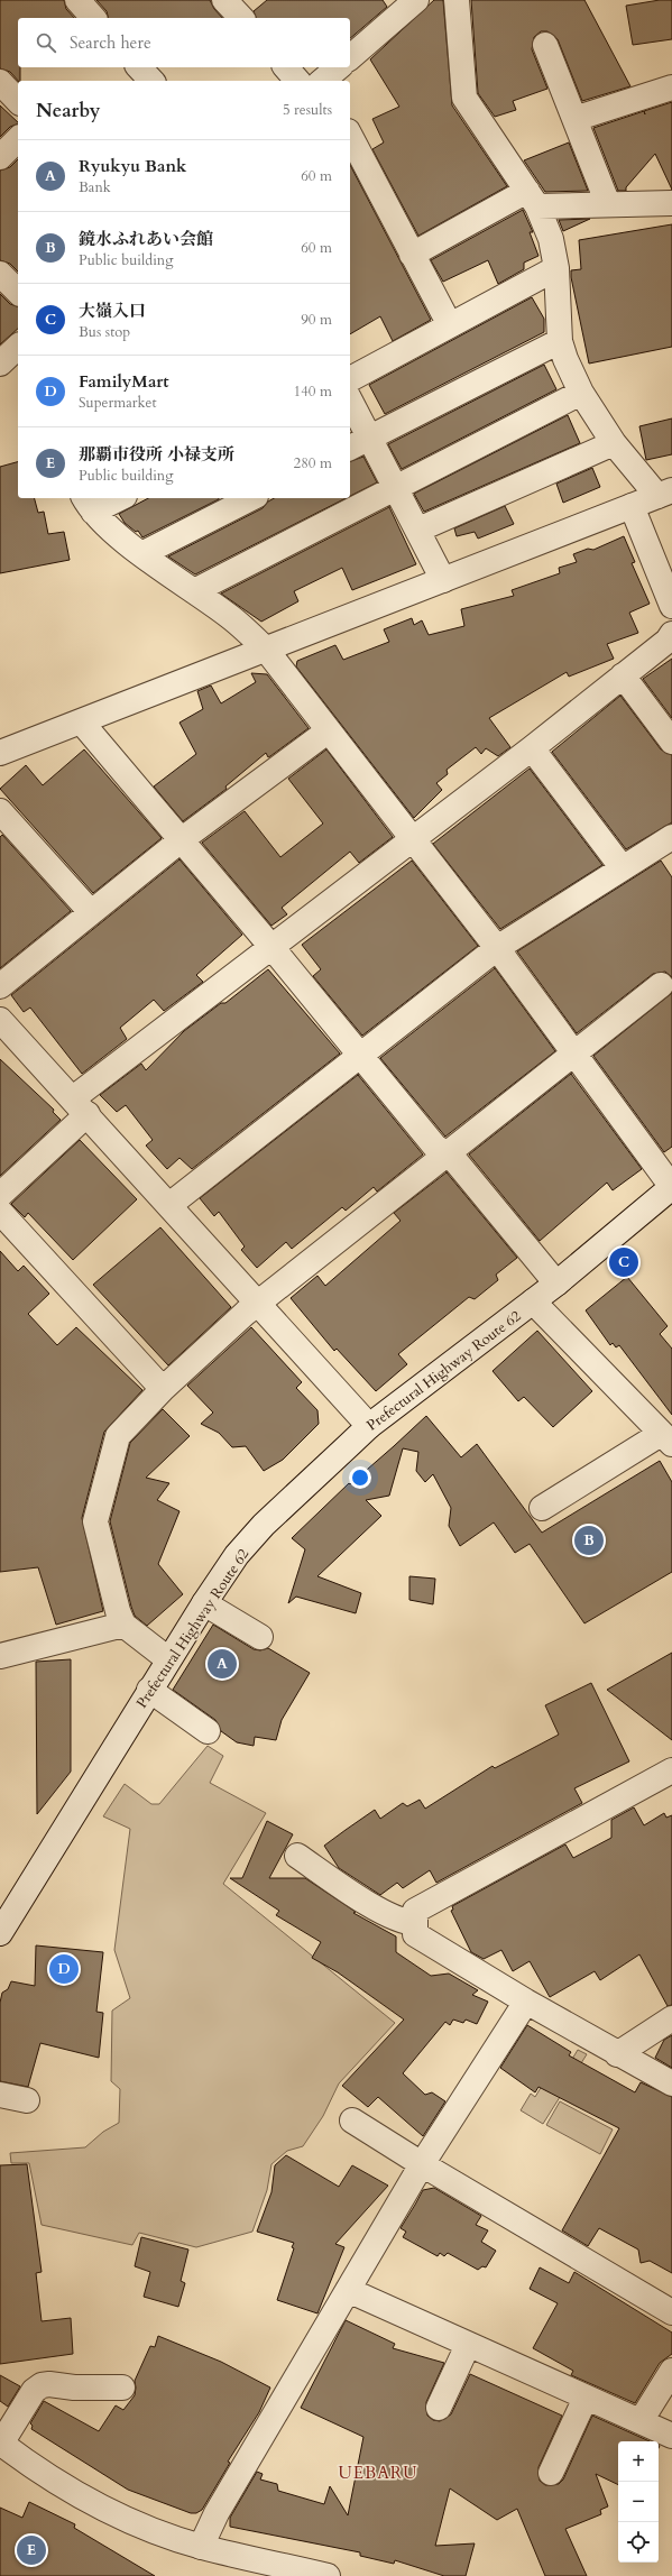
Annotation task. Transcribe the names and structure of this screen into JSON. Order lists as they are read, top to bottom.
{
  "streets": {
    "street": ["Prefectural Highway Route 62"]
  },
  "districts": ["UEBARU"],
  "page": {
    "search": "Search here",
    "heading": ["Nearby", "5 results"],
    "list": [
      {
        "mark": "A",
        "name": "Ryukyu Bank",
        "note": "Bank",
        "value": "60 m"
      },
      {
        "mark": "B",
        "name": "鏡水ふれあい会館",
        "note": "Public building",
        "value": "60 m"
      },
      {
        "mark": "C",
        "name": "大嶺入口",
        "note": "Bus stop",
        "value": "90 m"
      },
      {
        "mark": "D",
        "name": "FamilyMart",
        "note": "Supermarket",
        "value": "140 m"
      },
      {
        "mark": "E",
        "name": "那覇市役所 小禄支所",
        "note": "Public building",
        "value": "280 m"
      }
    ],
    "pins": [
      "C",
      "B",
      "A",
      "D",
      "E"
    ],
    "map_buttons": ["+", "−"]
  }
}
